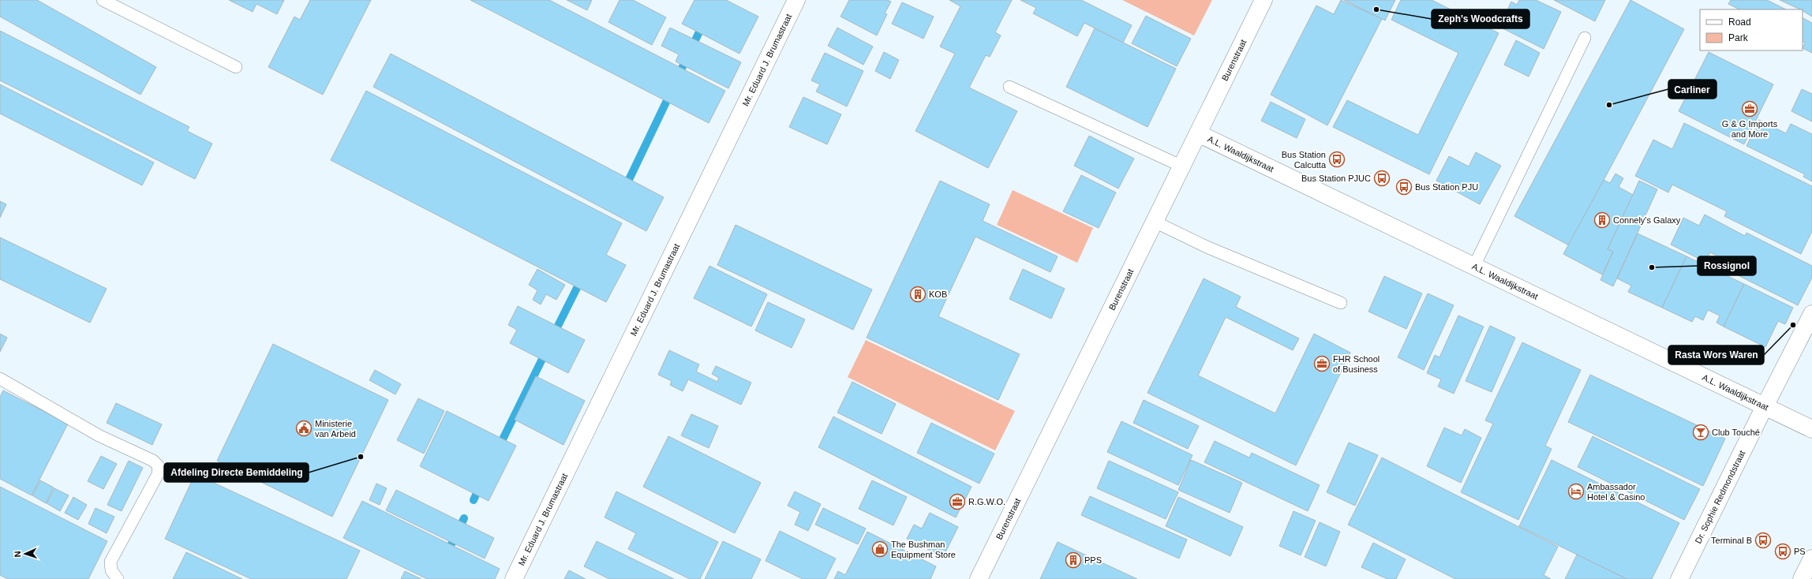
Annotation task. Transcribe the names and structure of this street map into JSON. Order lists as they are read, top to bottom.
{
  "streets": {
    "street": [
      "Mr. Eduard J. Brumastraat",
      "Burenstraat",
      "A.L. Waaldijkstraat",
      "Dr. Sophie Redmondstraat"
    ]
  },
  "crossings": [
    ["Burenstraat", "A.L. Waaldijkstraat"],
    ["A.L. Waaldijkstraat", "Dr. Sophie Redmondstraat"]
  ],
  "places": {
    "other": [
      "Zeph's Woodcrafts",
      "Carliner",
      "Rossignol",
      "Rasta Wors Waren",
      "Afdeling Directe Bemiddeling"
    ],
    "office": ["G & G Imports and More", "FHR School of Business", "R.G.W.O."],
    "bus stop": [
      "Bus Station Calcutta",
      "Bus Station PJUC",
      "Bus Station PJU",
      "Terminal B",
      "PS"
    ],
    "building": ["Connely's Galaxy", "KOB", "PPS"],
    "public building": ["Ministerie van Arbeid"],
    "bar": ["Club Touché"],
    "hotel": ["Ambassador Hotel & Casino"],
    "shop": ["The Bushman Equipment Store"]
  },
  "legend": ["Road", "Park"],
  "north": "left"
}
